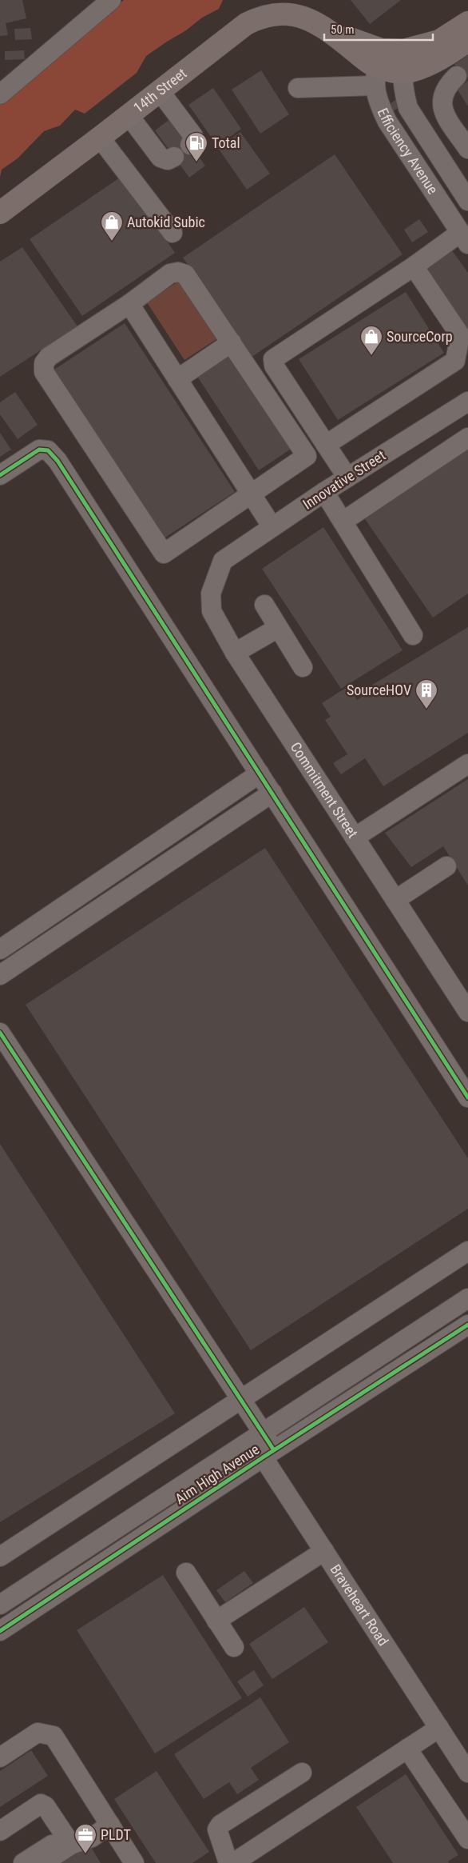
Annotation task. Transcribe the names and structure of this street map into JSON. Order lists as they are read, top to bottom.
{
  "streets": {
    "main road": ["14th Street"],
    "street": [
      "Efficiency Avenue",
      "Innovative Street",
      "Commitment Street",
      "Aim High Avenue",
      "Braveheart Road"
    ]
  },
  "crossings": [
    ["14th Street", "Efficiency Avenue"],
    ["Innovative Street", "Commitment Street"],
    ["Aim High Avenue", "Braveheart Road"]
  ],
  "places": {
    "fuel station": ["Total"],
    "shop": ["Autokid Subic", "SourceCorp"],
    "building": ["SourceHOV"],
    "office": ["PLDT"]
  },
  "scale_bar": "50 m"
}
